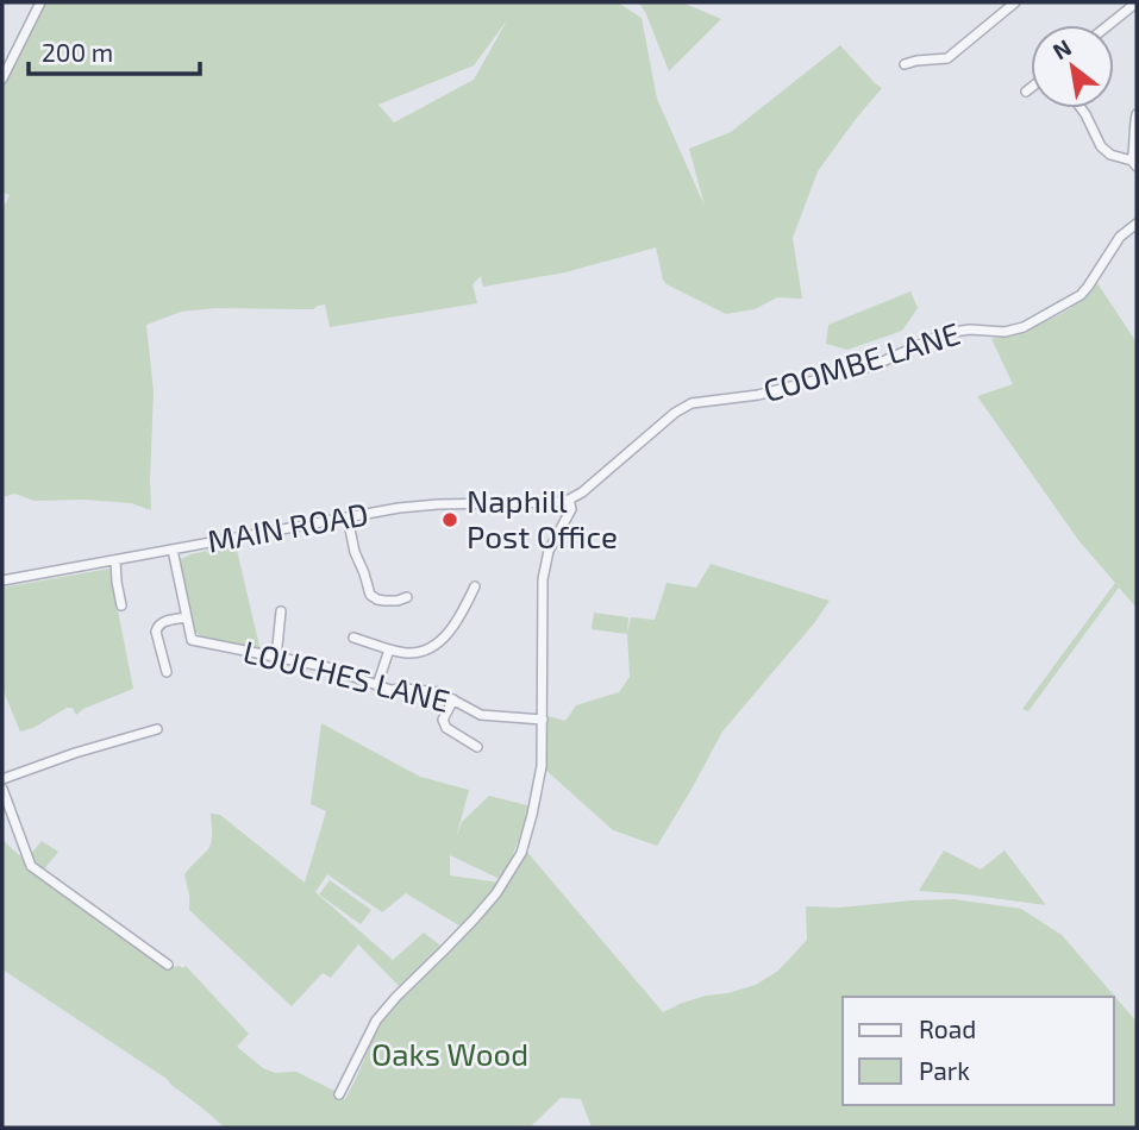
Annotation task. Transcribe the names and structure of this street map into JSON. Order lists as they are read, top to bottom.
{
  "streets": {
    "street": ["COOMBE LANE", "MAIN ROAD", "LOUCHES LANE"]
  },
  "crossings": [
    ["COOMBE LANE", "MAIN ROAD"]
  ],
  "parks": ["Oaks Wood"],
  "places": ["Naphill Post Office"],
  "legend": ["Road", "Park"],
  "scale_bar": "200 m",
  "north": "top left"
}
